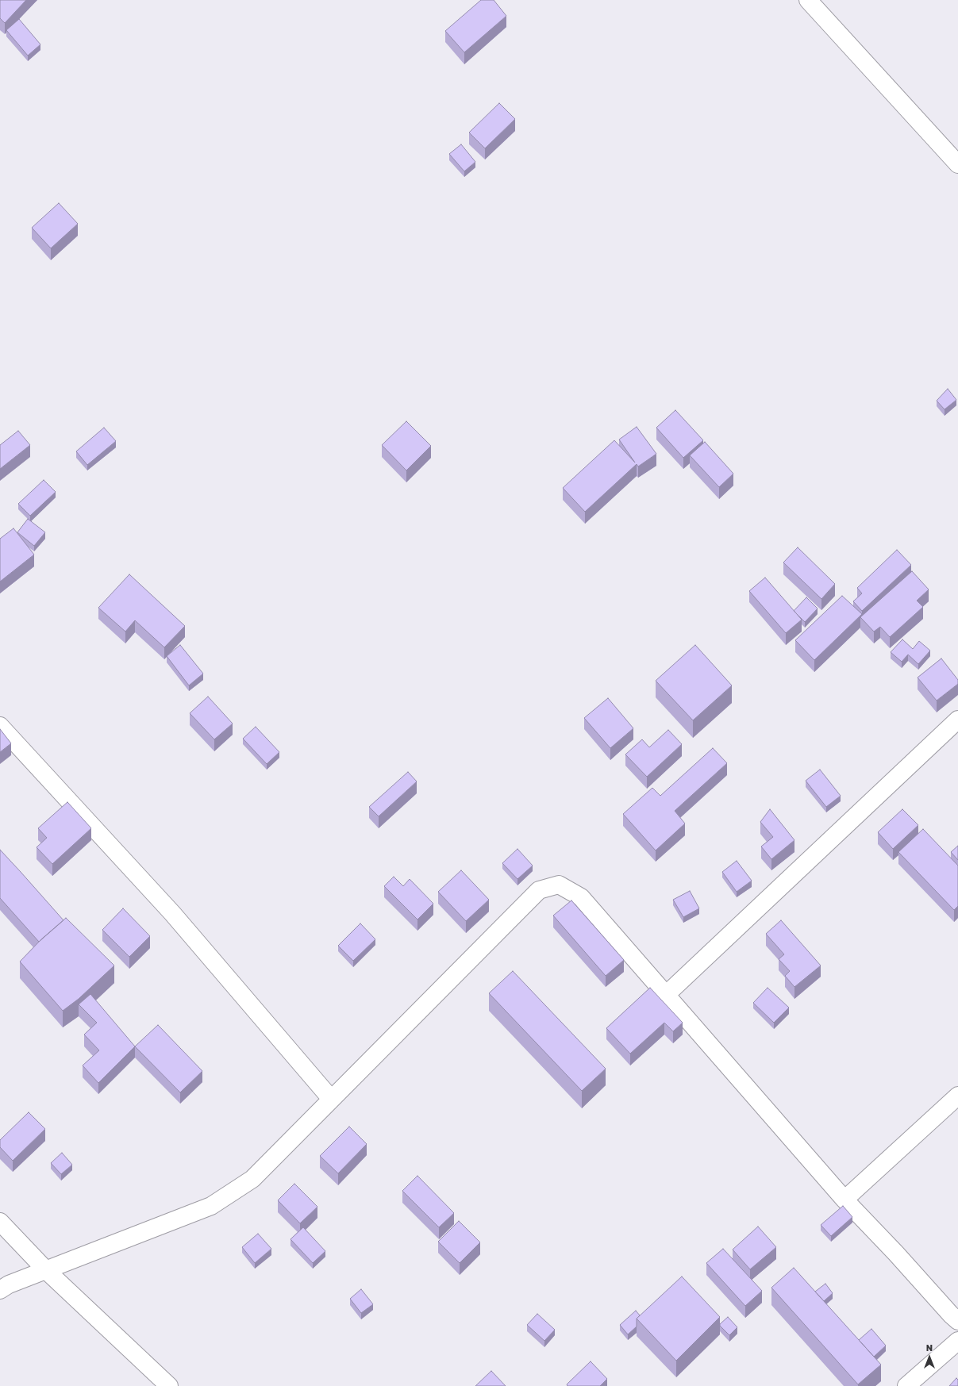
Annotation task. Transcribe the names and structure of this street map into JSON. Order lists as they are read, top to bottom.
{
  "north": "top"
}
